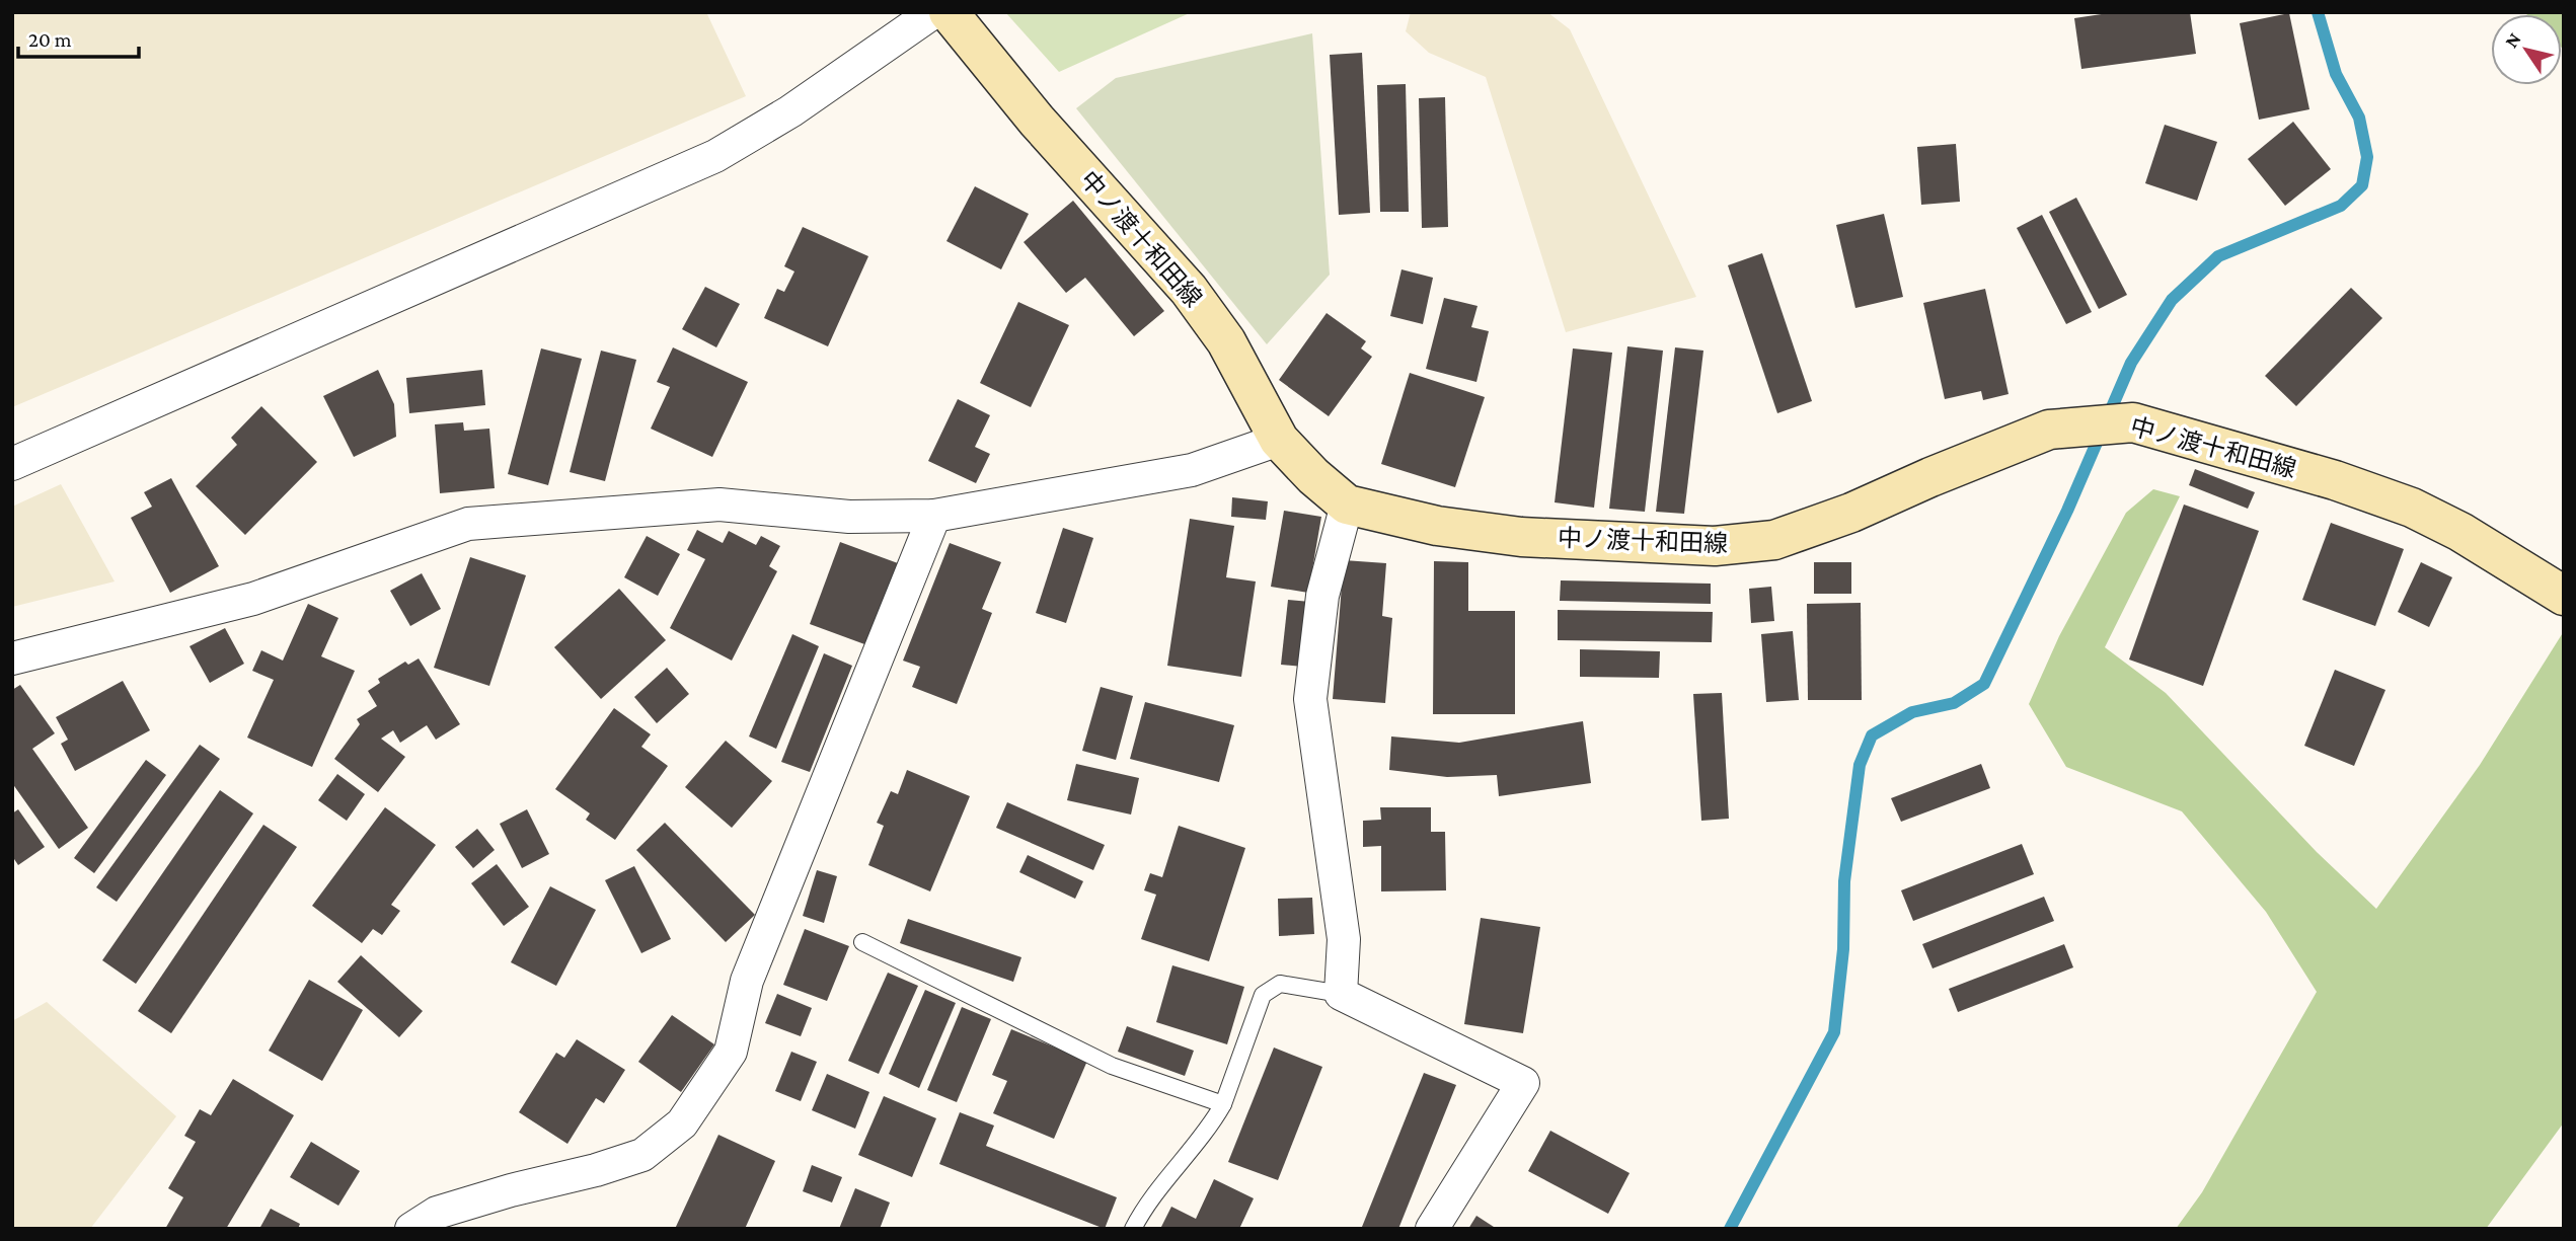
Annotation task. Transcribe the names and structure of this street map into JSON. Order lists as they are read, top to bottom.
{
  "streets": {
    "main road": ["中ノ渡十和田線"]
  },
  "scale_bar": "20 m",
  "north": "top left"
}
